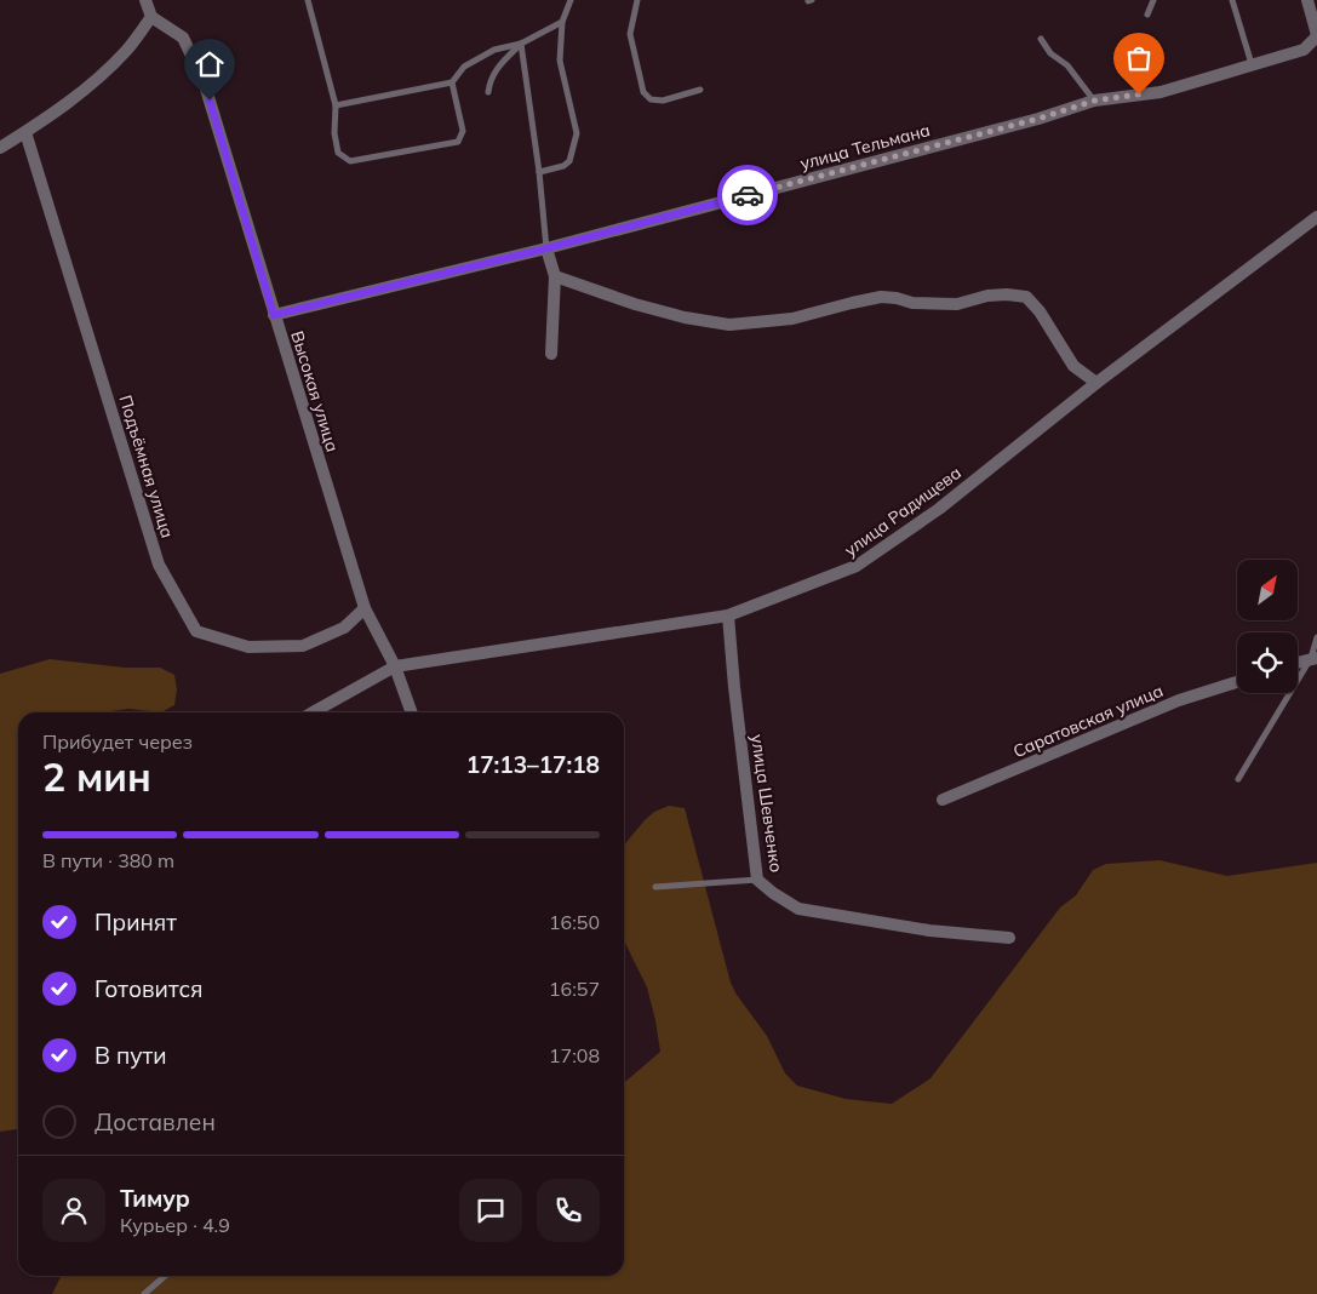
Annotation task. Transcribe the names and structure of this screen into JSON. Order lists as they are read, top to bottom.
{
  "streets": {
    "street": [
      "улица Тельмана",
      "Высокая улица",
      "Подъёмная улица",
      "улица Радищева",
      "Саратовская улица",
      "улица Шевченко"
    ]
  },
  "crossings": [
    ["улица Тельмана", "Высокая улица"],
    ["Высокая улица", "Подъёмная улица"],
    ["Высокая улица", "улица Радищева"],
    ["улица Радищева", "улица Шевченко"]
  ],
  "north": "top right",
  "page": {
    "heading": ["2 мин", "Прибудет через", "17:13–17:18"],
    "panel": ["Тимур", "Курьер · 4.9"],
    "bar": "В пути · 380 m",
    "list": [
      ["Принят", "16:50"],
      ["Готовится", "16:57"],
      ["В пути", "17:08"],
      "Доставлен"
    ]
  }
}
